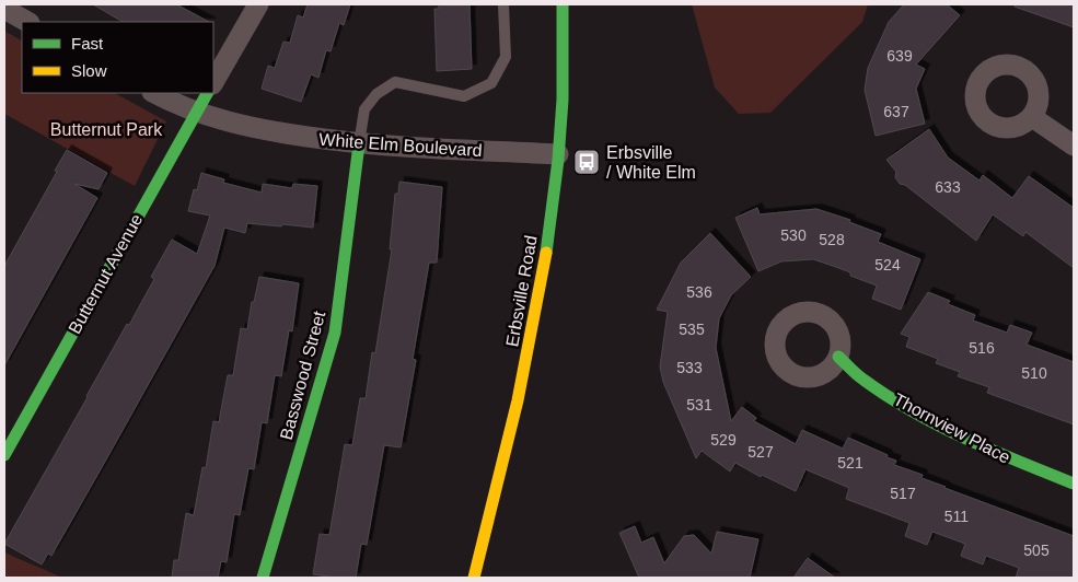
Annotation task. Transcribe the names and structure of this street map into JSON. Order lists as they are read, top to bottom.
{
  "streets": {
    "street": [
      "White Elm Boulevard",
      "Butternut Avenue",
      "Erbsville Road",
      "Basswood Street",
      "Thornview Place"
    ]
  },
  "crossings": [
    ["White Elm Boulevard", "Butternut Avenue"],
    ["White Elm Boulevard", "Erbsville Road"],
    ["White Elm Boulevard", "Basswood Street"]
  ],
  "parks": ["Butternut Park"],
  "places": {
    "bus stop": ["Erbsville / White Elm"]
  },
  "house_numbers": [
    "639",
    "637",
    "633",
    "530",
    "528",
    "524",
    "536",
    "535",
    "516",
    "533",
    "510",
    "531",
    "529",
    "527",
    "521",
    "517",
    "511",
    "505"
  ],
  "legend": ["Fast", "Slow"]
}
